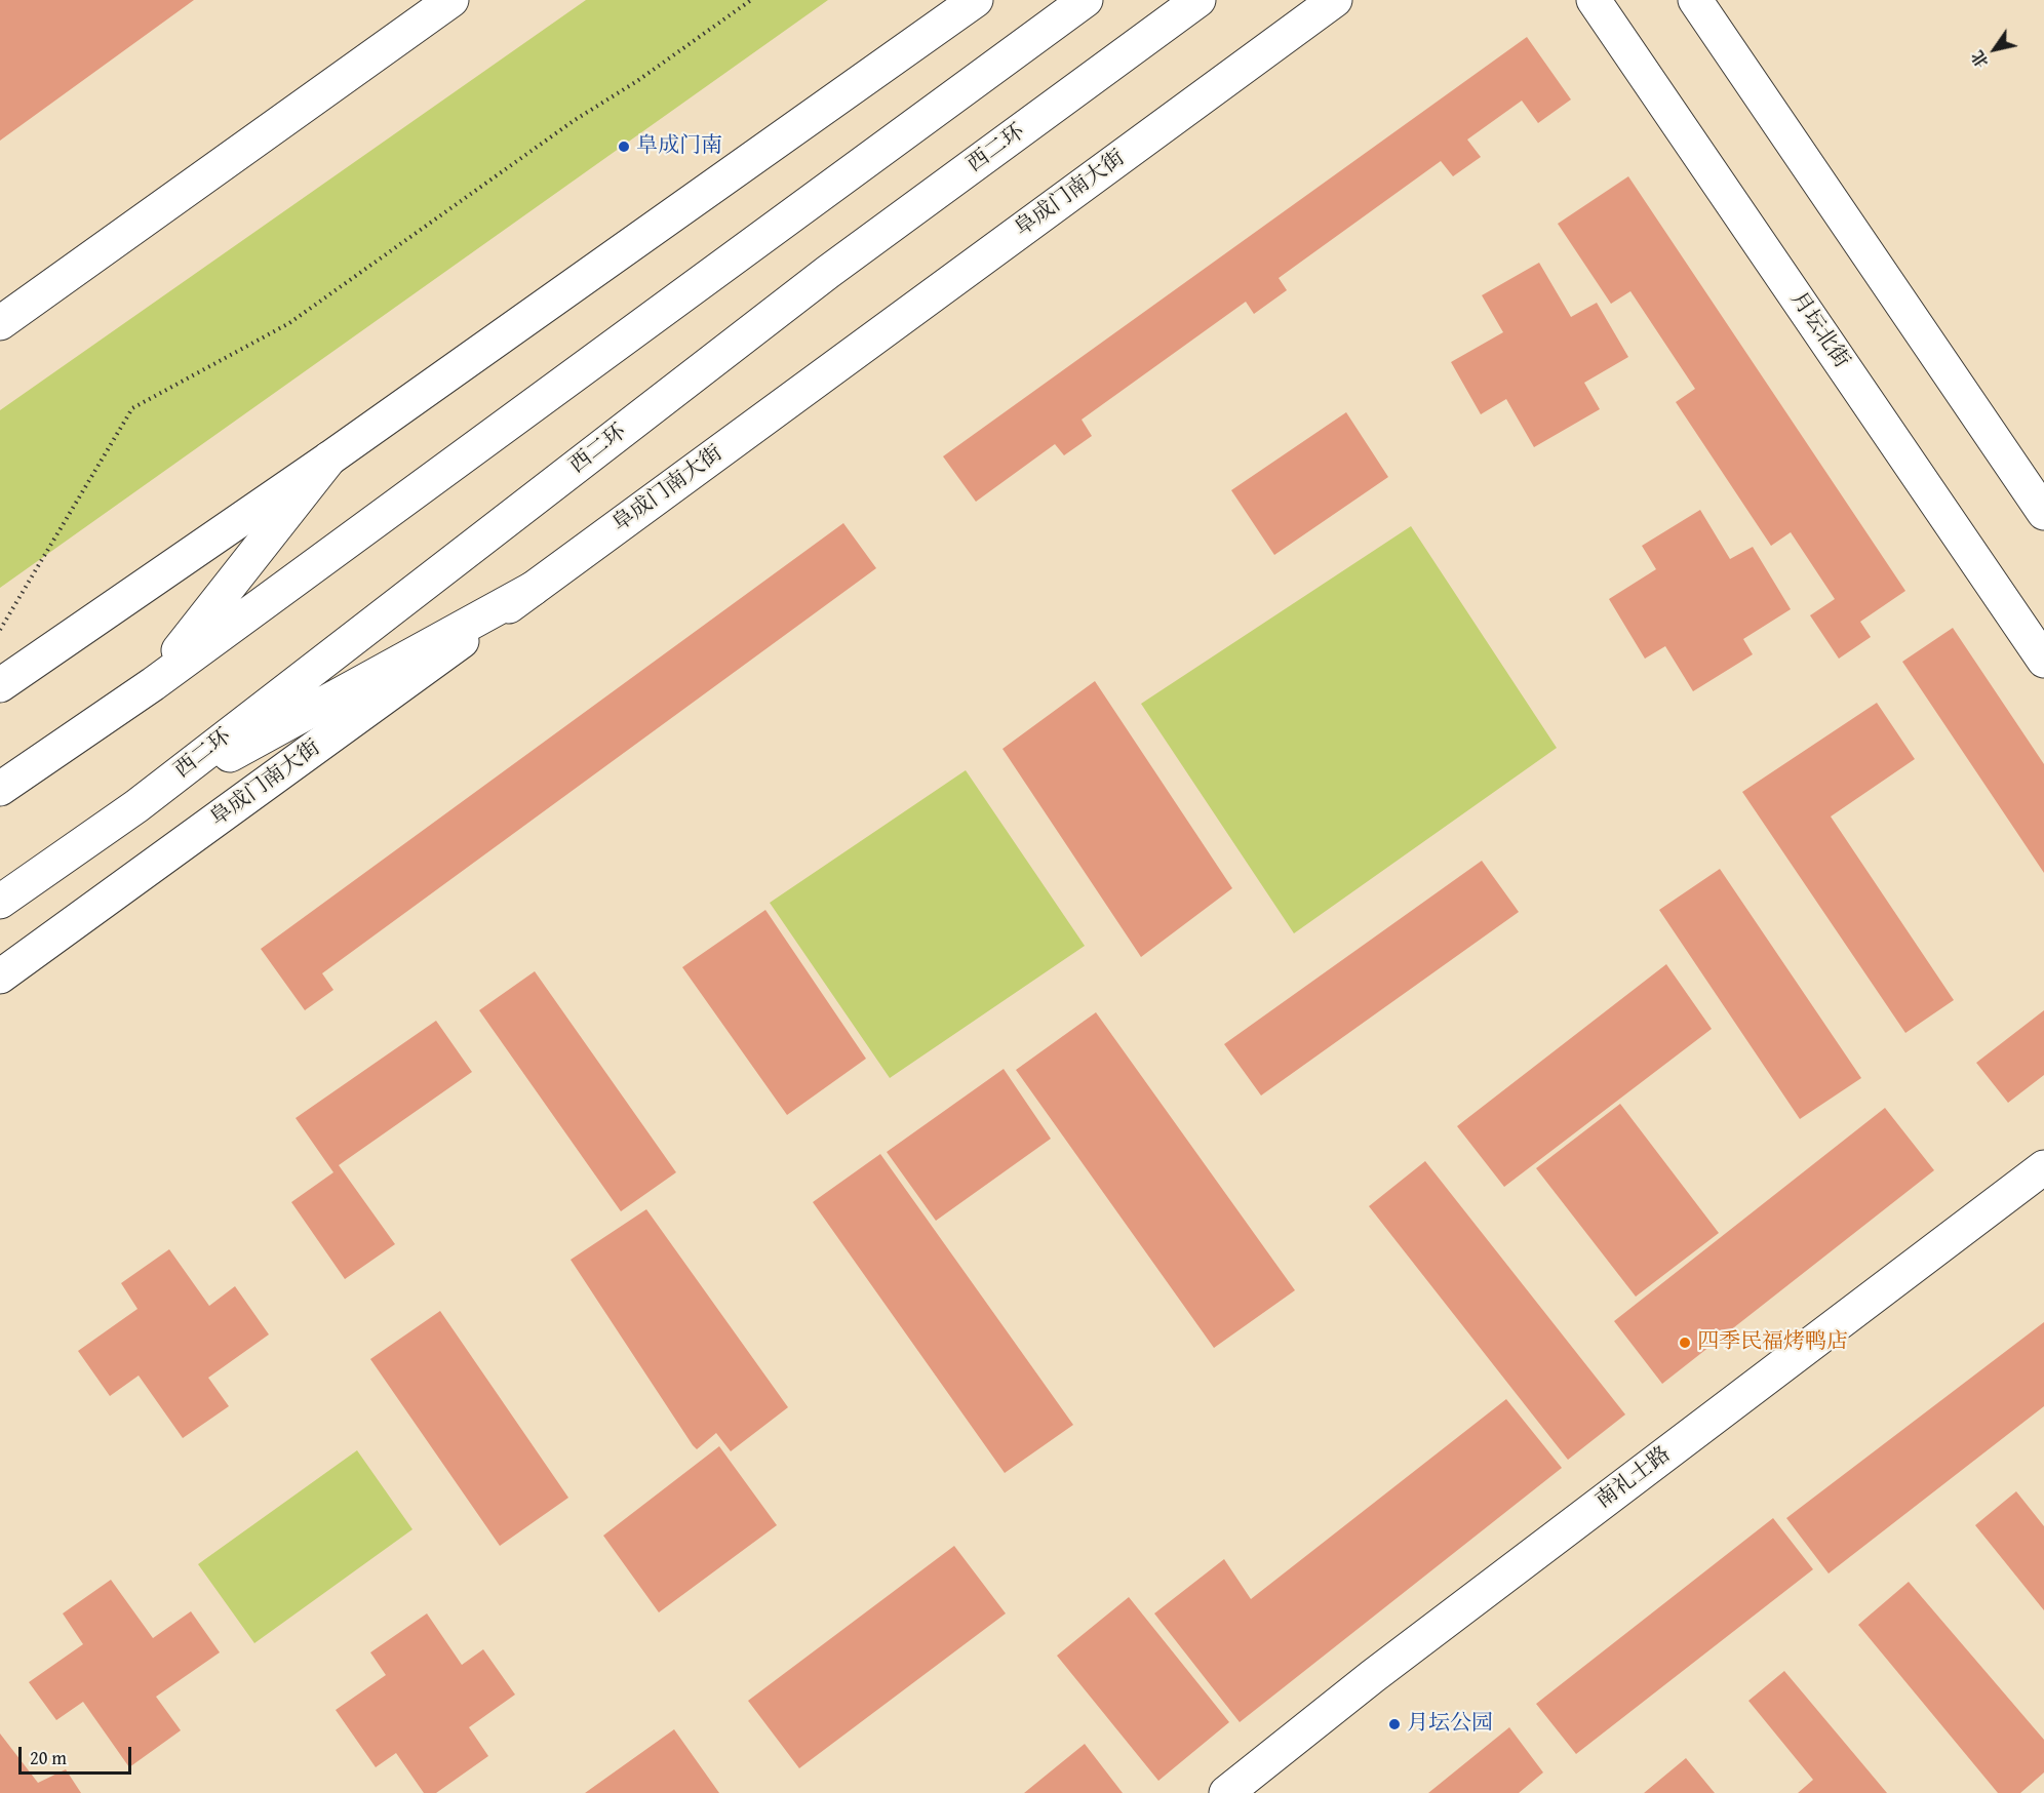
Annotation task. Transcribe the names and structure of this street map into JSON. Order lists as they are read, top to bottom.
{
  "streets": {
    "main road": [
      "西二环",
      "阜成门南大街",
      "月坛北街",
      "南礼士路"
    ]
  },
  "places": ["阜成门南", "四季民福烤鸭店", "月坛公园"],
  "scale_bar": "20 m",
  "north": "bottom left"
}
